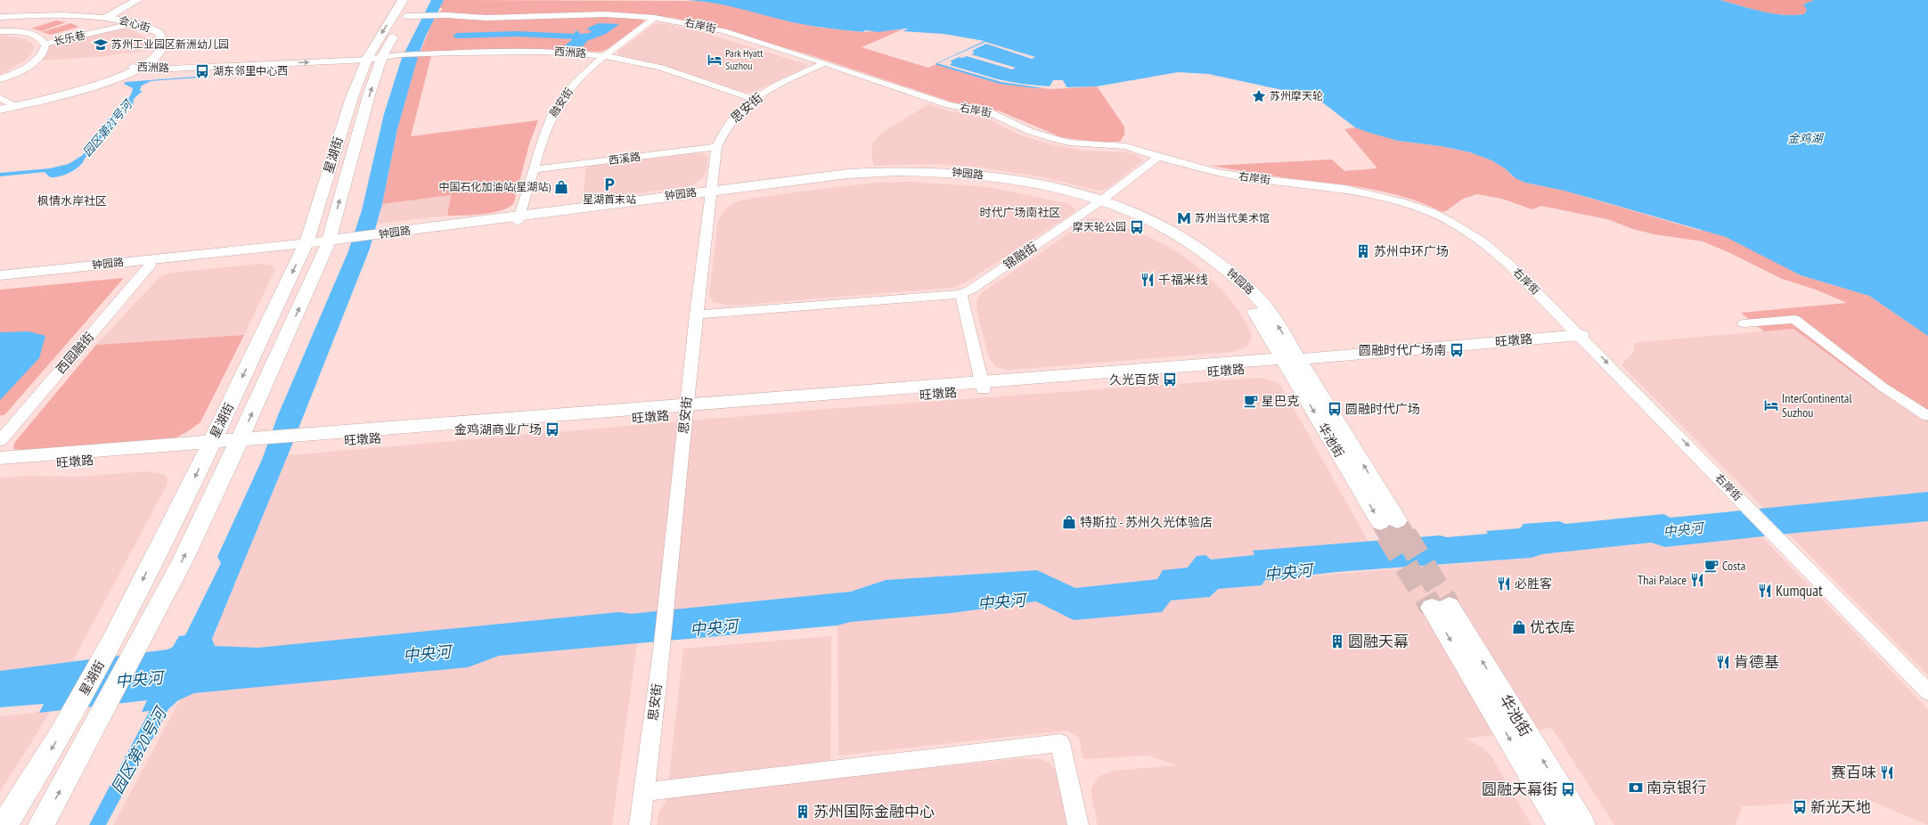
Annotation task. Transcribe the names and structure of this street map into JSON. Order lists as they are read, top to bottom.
{
  "streets": {
    "main road": [
      "会心街",
      "星湖街",
      "钟园路",
      "旺墩路",
      "华池街"
    ],
    "street": [
      "右岸街",
      "长乐巷",
      "西洲路",
      "融安街",
      "思安街",
      "西溪路",
      "锦融街",
      "西园融街"
    ]
  },
  "crossings": [
    ["会心街", "长乐巷"],
    ["会心街", "西洲路"],
    ["右岸街", "融安街"],
    ["右岸街", "思安街"],
    ["右岸街", "星湖街"],
    ["右岸街", "锦融街"],
    ["右岸街", "旺墩路"],
    ["西洲路", "融安街"],
    ["西洲路", "思安街"],
    ["西洲路", "星湖街"],
    ["融安街", "西溪路"],
    ["融安街", "钟园路"],
    ["思安街", "西溪路"],
    ["思安街", "钟园路"],
    ["思安街", "旺墩路"],
    ["星湖街", "钟园路"],
    ["星湖街", "旺墩路"],
    ["钟园路", "锦融街"],
    ["钟园路", "旺墩路"],
    ["钟园路", "西园融街"],
    ["钟园路", "华池街"],
    ["旺墩路", "华池街"]
  ],
  "districts": ["枫情水岸社区", "时代广场南社区"],
  "water": [
    "园区第21号河",
    "金鸡湖",
    "中央河",
    "园区第20号河"
  ],
  "places": {
    "school or university": ["苏州工业园区新洲幼儿园"],
    "hotel": ["Park Hyatt Suzhou", "InterContinental Suzhou"],
    "bus stop": [
      "湖东邻里中心西",
      "摩天轮公园",
      "圆融时代广场南",
      "久光百货",
      "圆融时代广场",
      "金鸡湖商业广场",
      "圆融天幕街",
      "新光天地"
    ],
    "place": ["苏州摩天轮"],
    "parking": ["星湖首末站"],
    "shop": ["中国石化加油站(星湖站)", "特斯拉 - 苏州久光体验店", "优衣库"],
    "metro station": ["苏州当代美术馆"],
    "building": ["苏州中环广场", "圆融天幕", "苏州国际金融中心"],
    "restaurant": [
      "千福米线",
      "Thai Palace",
      "必胜客",
      "Kumquat",
      "肯德基",
      "赛百味"
    ],
    "cafe": ["星巴克", "Costa"],
    "bank": ["南京银行"]
  }
}
